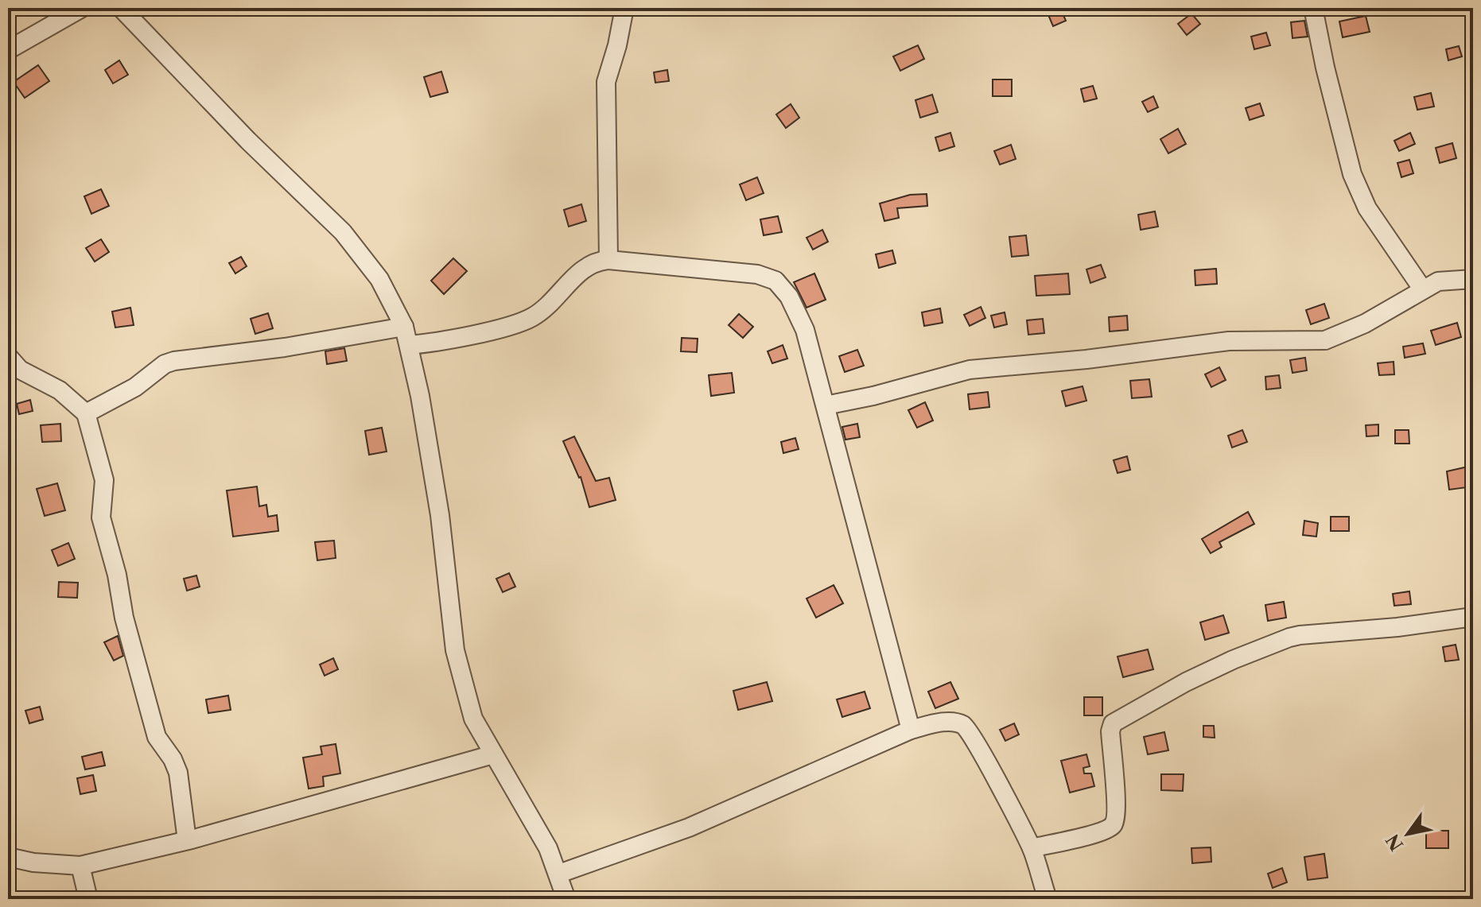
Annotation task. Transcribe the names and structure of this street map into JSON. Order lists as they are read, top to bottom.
{
  "north": "bottom left"
}
